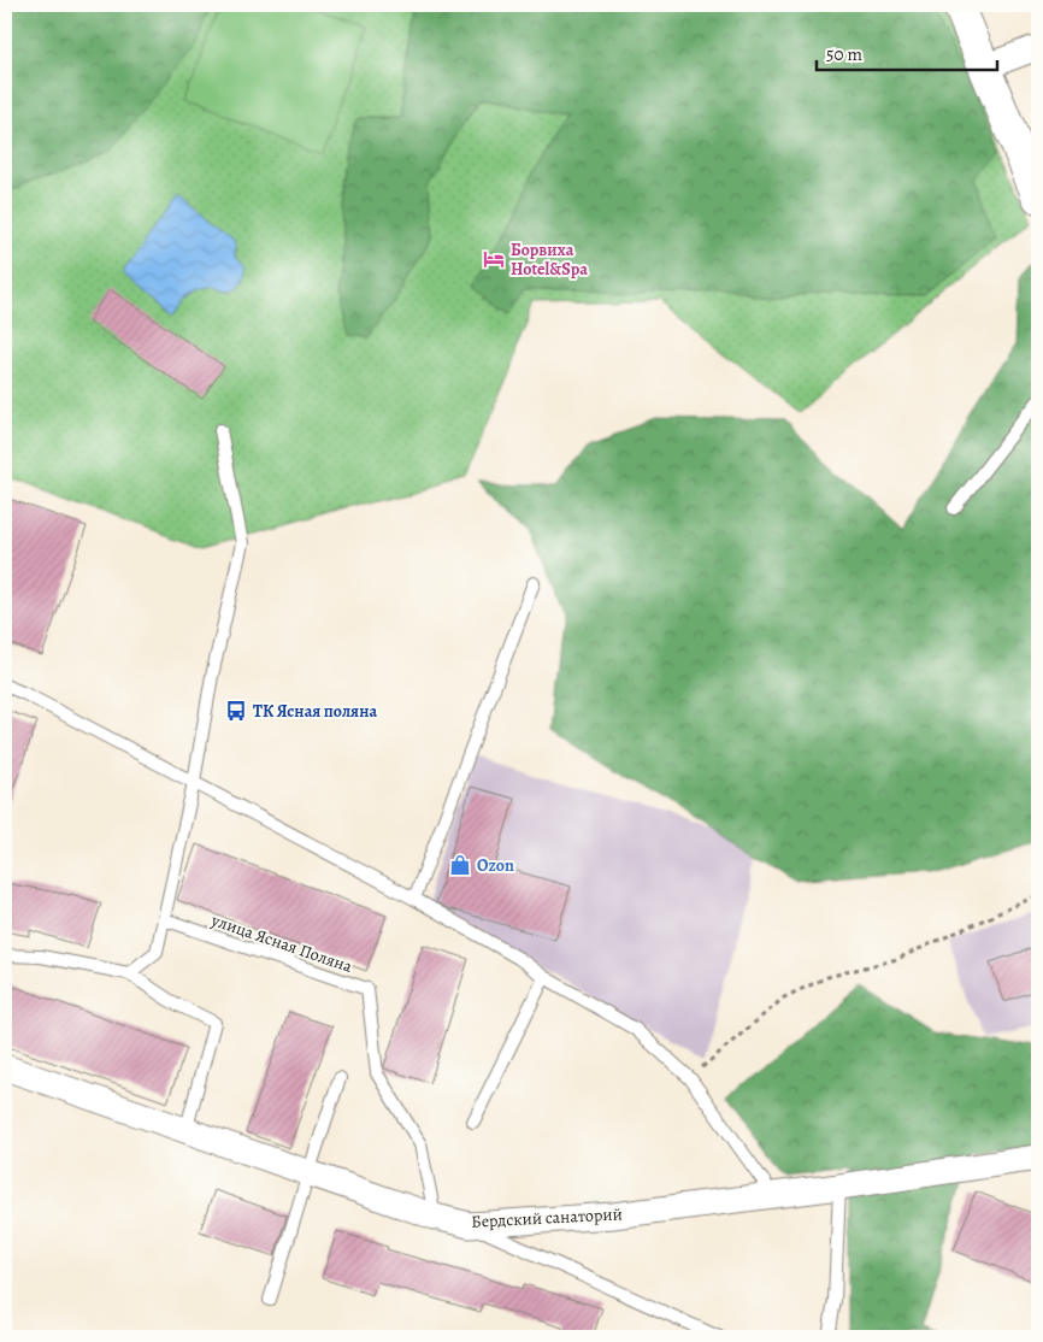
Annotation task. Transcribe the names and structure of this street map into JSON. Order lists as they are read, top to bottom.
{
  "streets": {
    "street": ["Бердский санаторий"],
    "lane": ["улица Ясная Поляна"]
  },
  "crossings": [
    ["улица Ясная Поляна", "Бердский санаторий"]
  ],
  "places": {
    "hotel": ["Борвиха Hotel&Spa"],
    "bus stop": ["ТК Ясная поляна"],
    "shop": ["Ozon"]
  },
  "scale_bar": "50 m"
}
